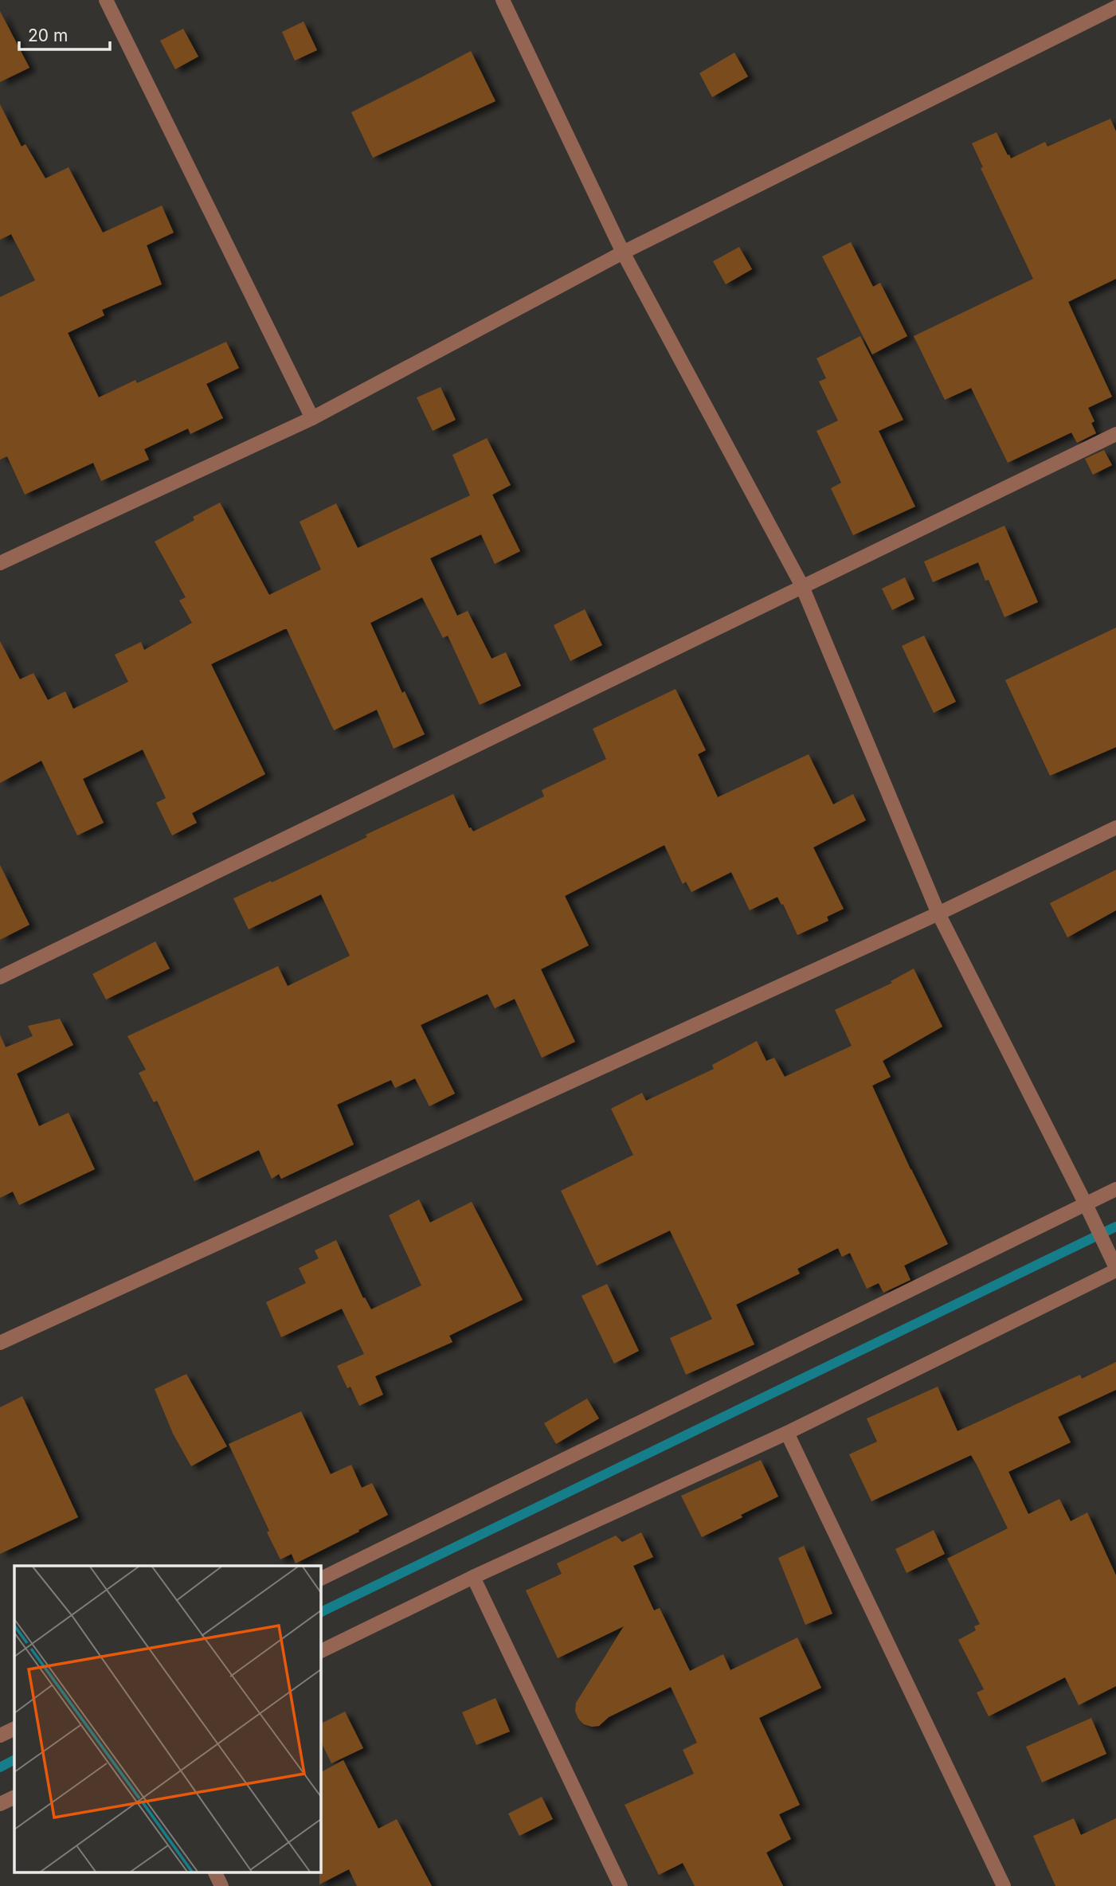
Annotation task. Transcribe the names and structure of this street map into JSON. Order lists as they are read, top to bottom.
{
  "scale_bar": "20 m"
}
